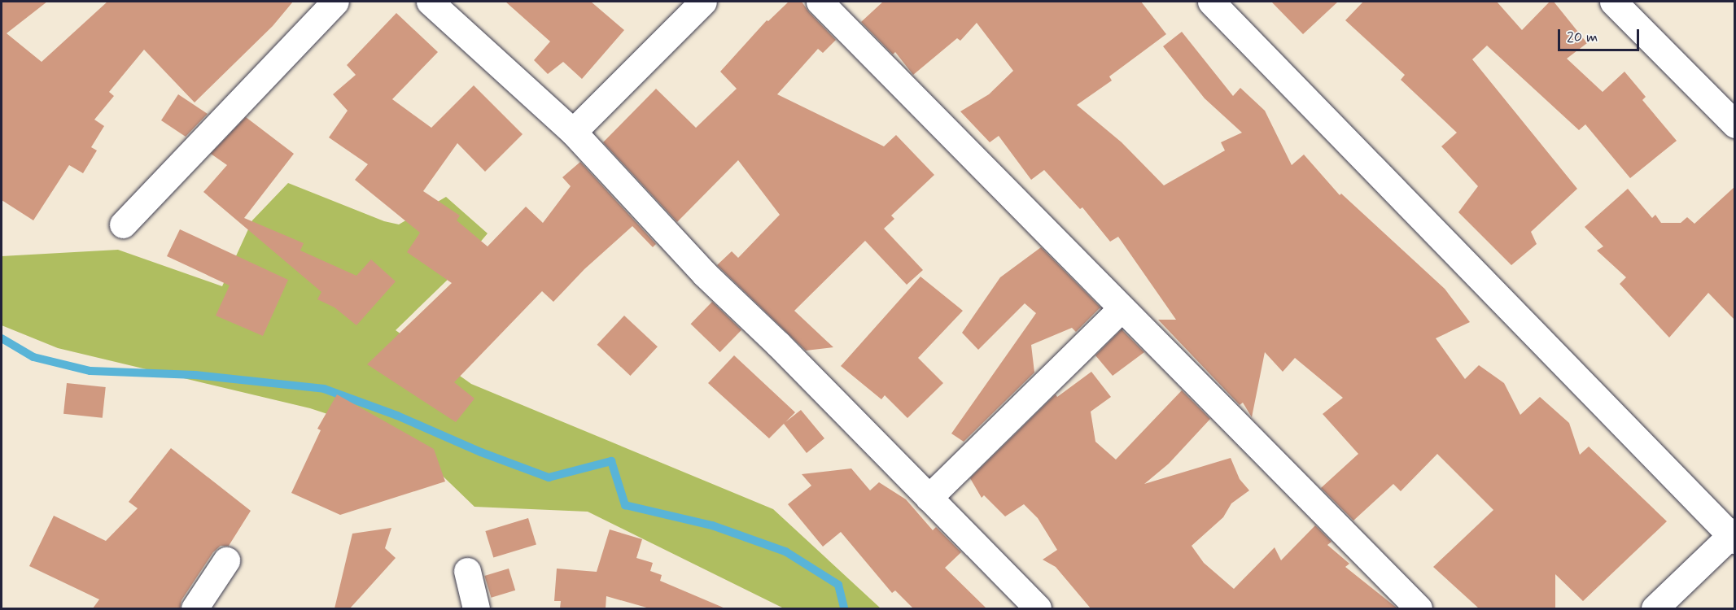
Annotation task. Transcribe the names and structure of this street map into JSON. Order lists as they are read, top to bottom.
{
  "scale_bar": "20 m"
}
